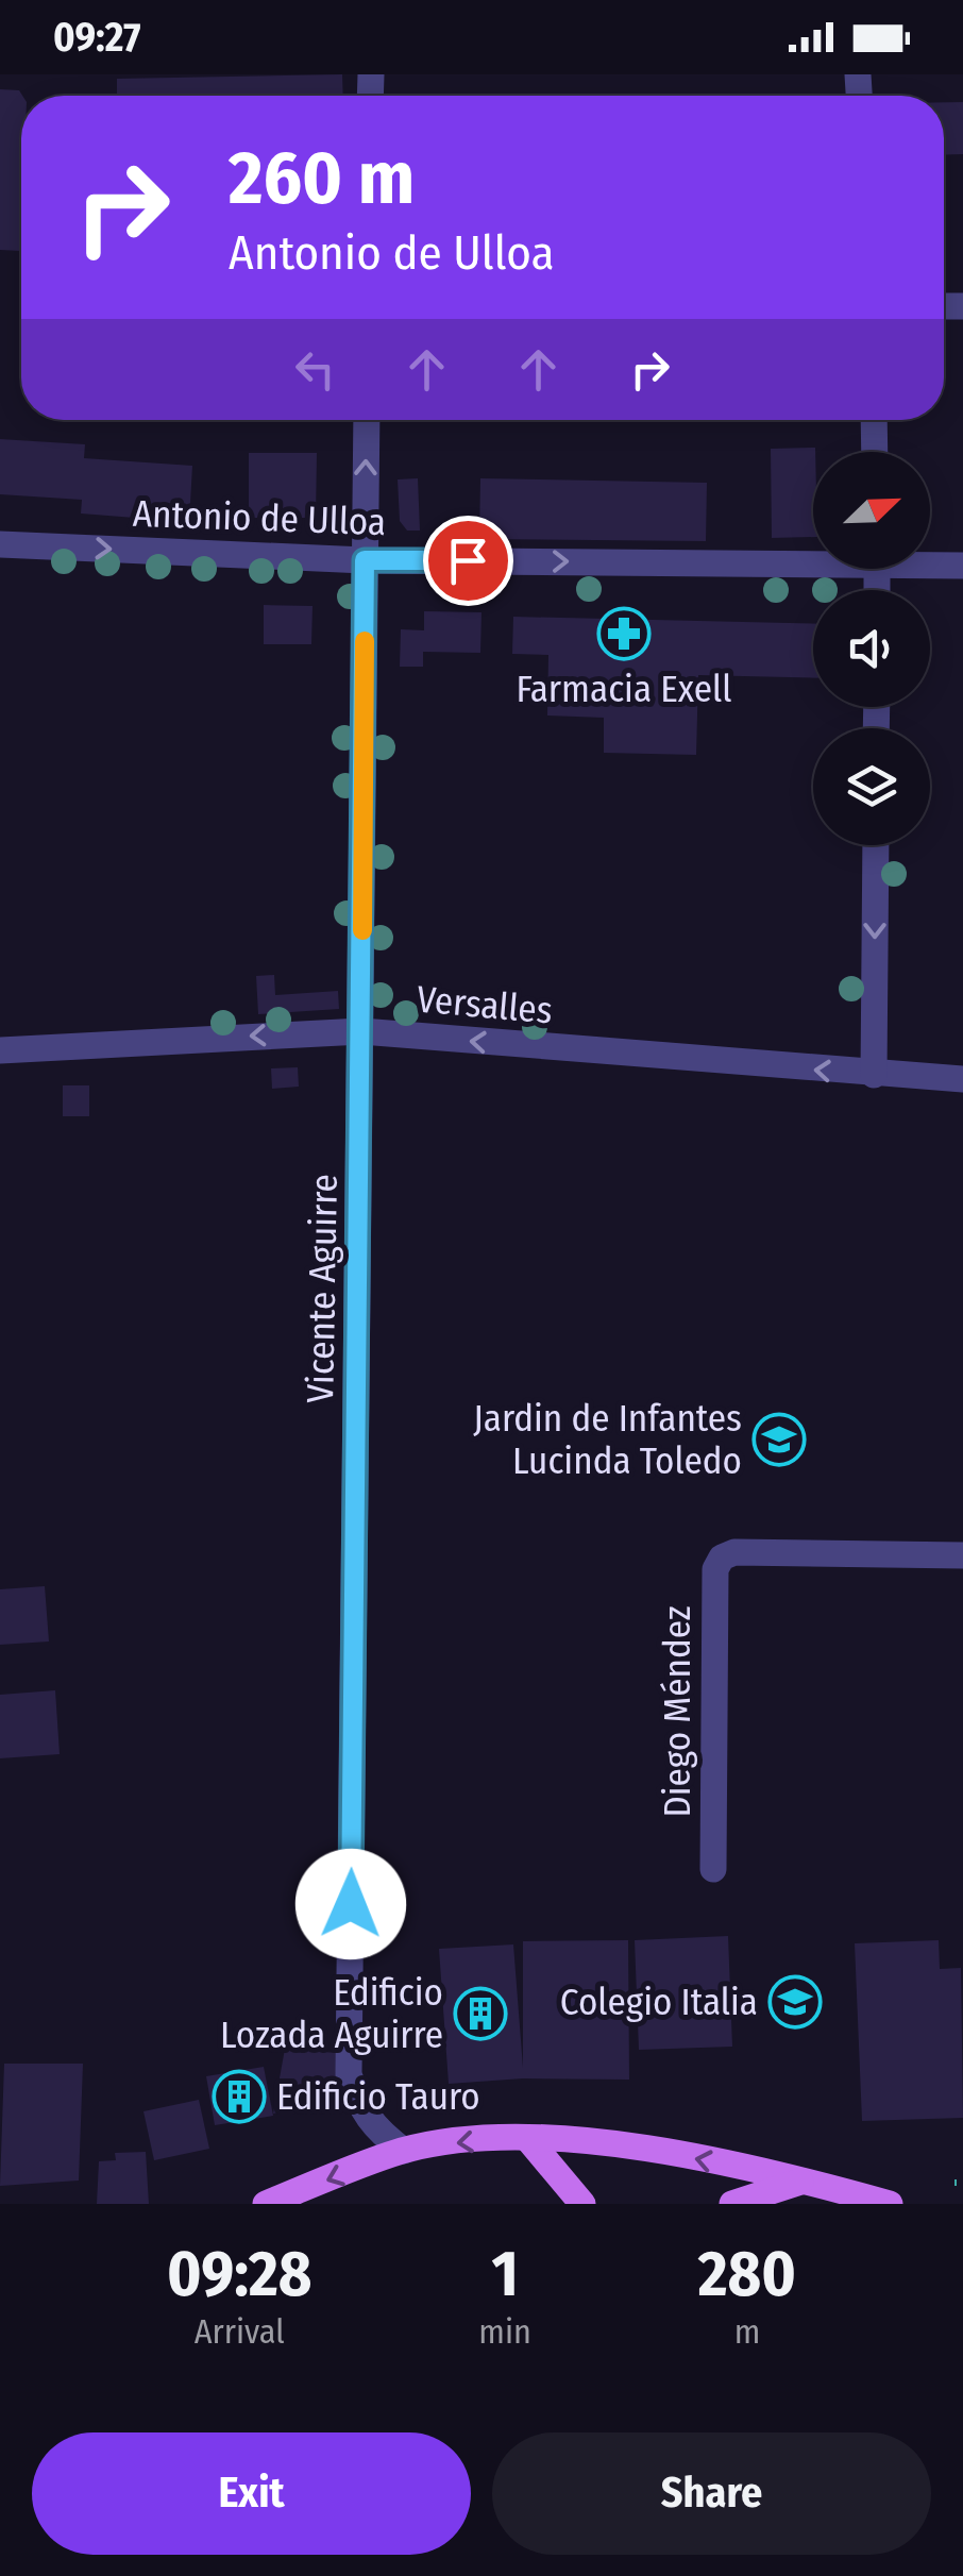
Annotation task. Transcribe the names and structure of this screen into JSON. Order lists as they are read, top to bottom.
{
  "streets": {
    "street": [
      "Antonio de Ulloa",
      "Versalles",
      "Vicente Aguirre",
      "Diego Méndez"
    ]
  },
  "crossings": [
    ["Antonio de Ulloa", "Vicente Aguirre"],
    ["Versalles", "Vicente Aguirre"]
  ],
  "one_way": ["Antonio de Ulloa", "Versalles"],
  "places": {
    "pharmacy": ["Farmacia Exell"],
    "school or university": ["Jardin de Infantes Lucinda Toledo", "Colegio Italia"],
    "building": ["Edificio Lozada Aguirre", "Edificio Tauro"]
  },
  "north": "top right",
  "page": {
    "status": "09:27",
    "turn": ["260 m", "Antonio de Ulloa"],
    "eta": [
      "09:28",
      "Arrival",
      "1",
      "min",
      "280",
      "m"
    ],
    "buttons": ["Exit", "Share"]
  }
}
